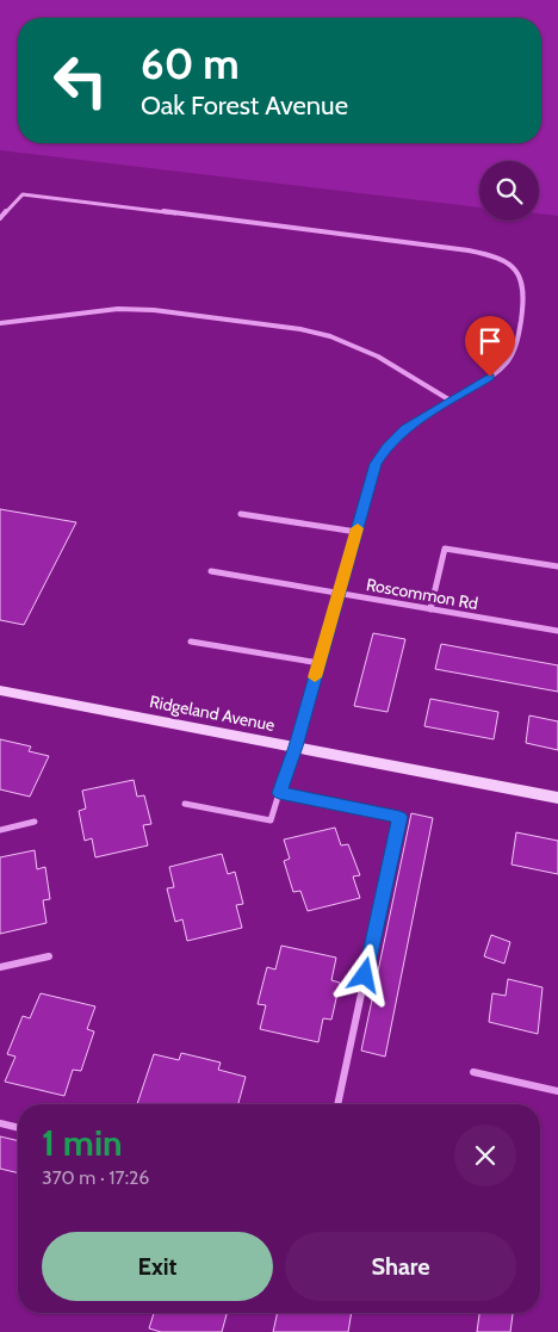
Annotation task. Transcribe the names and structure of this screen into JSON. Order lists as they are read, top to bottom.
{
  "streets": {
    "street": ["Roscommon Rd", "Ridgeland Avenue"]
  },
  "page": {
    "turn": ["60 m", "Oak Forest Avenue"],
    "heading": ["1 min", "370 m · 17:26"],
    "buttons": ["Exit", "Share"]
  }
}
